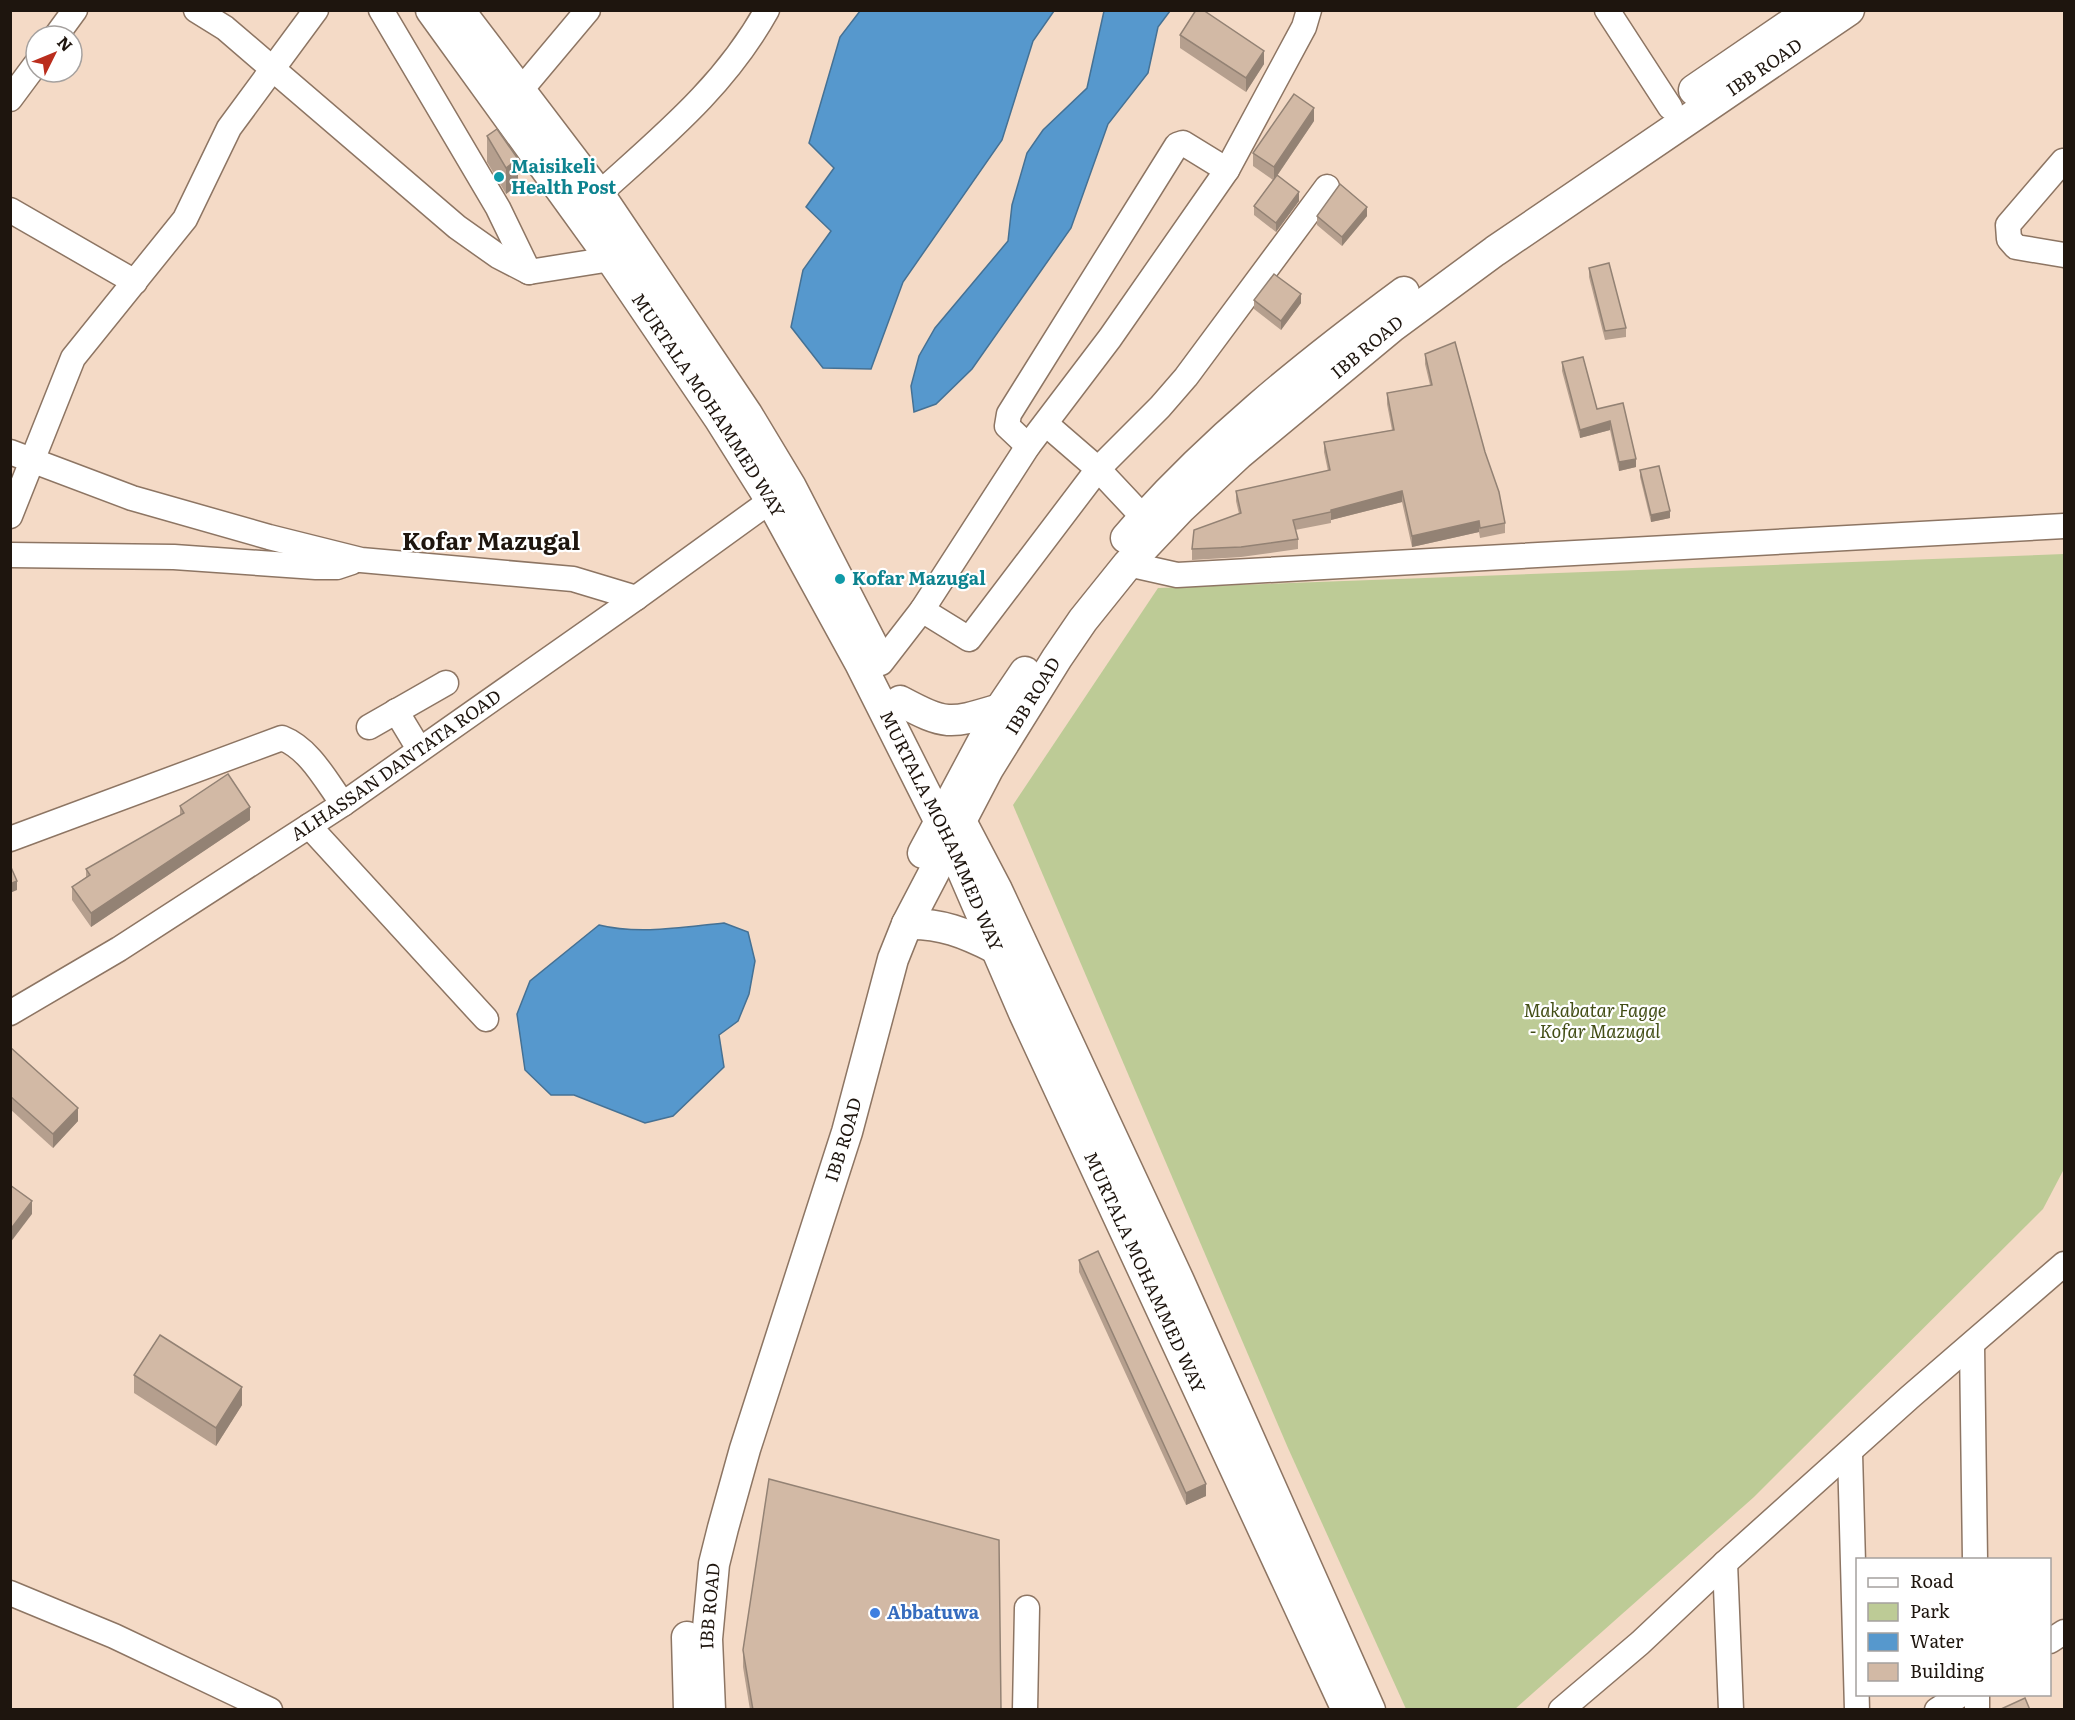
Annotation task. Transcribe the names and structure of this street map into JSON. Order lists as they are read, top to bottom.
{
  "streets": {
    "main road": ["IBB ROAD", "MURTALA MOHAMMED WAY"],
    "street": ["ALHASSAN DANTATA ROAD"]
  },
  "crossings": [
    ["IBB ROAD", "MURTALA MOHAMMED WAY"],
    ["MURTALA MOHAMMED WAY", "ALHASSAN DANTATA ROAD"]
  ],
  "districts": ["Kofar Mazugal"],
  "parks": ["Makabatar Fagge - Kofar Mazugal"],
  "places": ["Maisikeli Health Post", "Kofar Mazugal", "Abbatuwa"],
  "legend": [
    "Road",
    "Park",
    "Water",
    "Building"
  ],
  "north": "top right"
}
